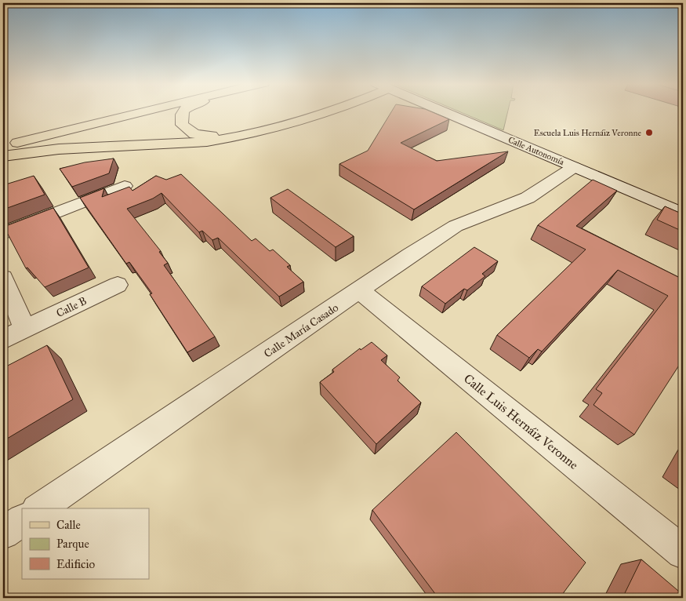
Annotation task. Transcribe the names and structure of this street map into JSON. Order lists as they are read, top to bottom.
{
  "streets": {
    "street": [
      "Calle Autonomía",
      "Calle B",
      "Calle María Casado",
      "Calle Luis Hernáiz Veronne"
    ]
  },
  "crossings": [
    ["Calle Autonomía", "Calle María Casado"],
    ["Calle María Casado", "Calle Luis Hernáiz Veronne"]
  ],
  "places": ["Escuela Luis Hernáiz Veronne"],
  "legend": ["Calle", "Parque", "Edificio"]
}
